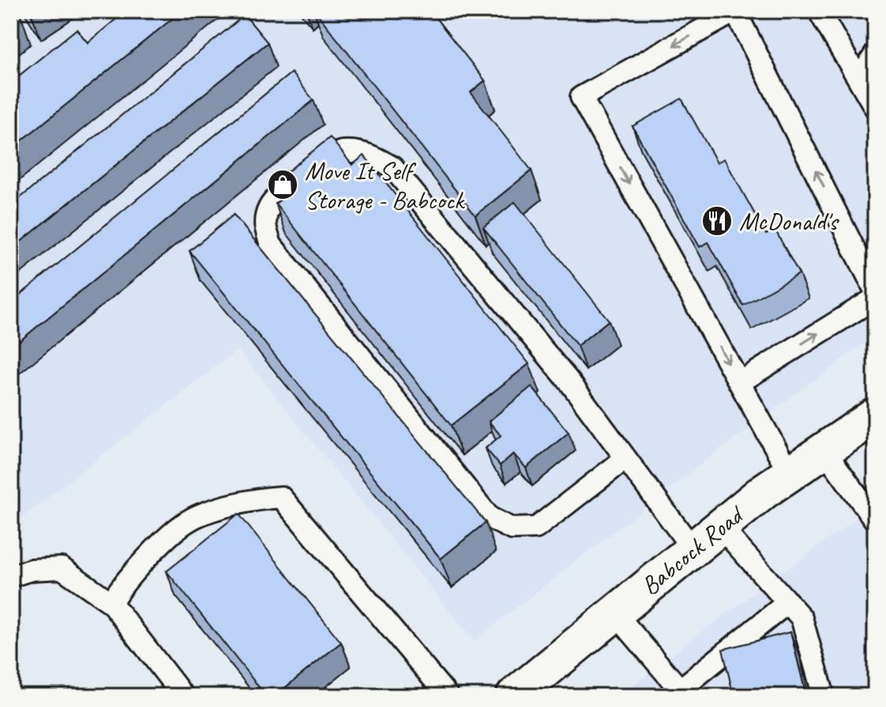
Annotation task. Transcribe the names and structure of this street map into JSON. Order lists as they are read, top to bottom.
{
  "streets": {
    "main road": ["Babcock Road"]
  },
  "places": {
    "shop": ["Move It Self Storage - Babcock"],
    "restaurant": ["McDonald's"]
  }
}
